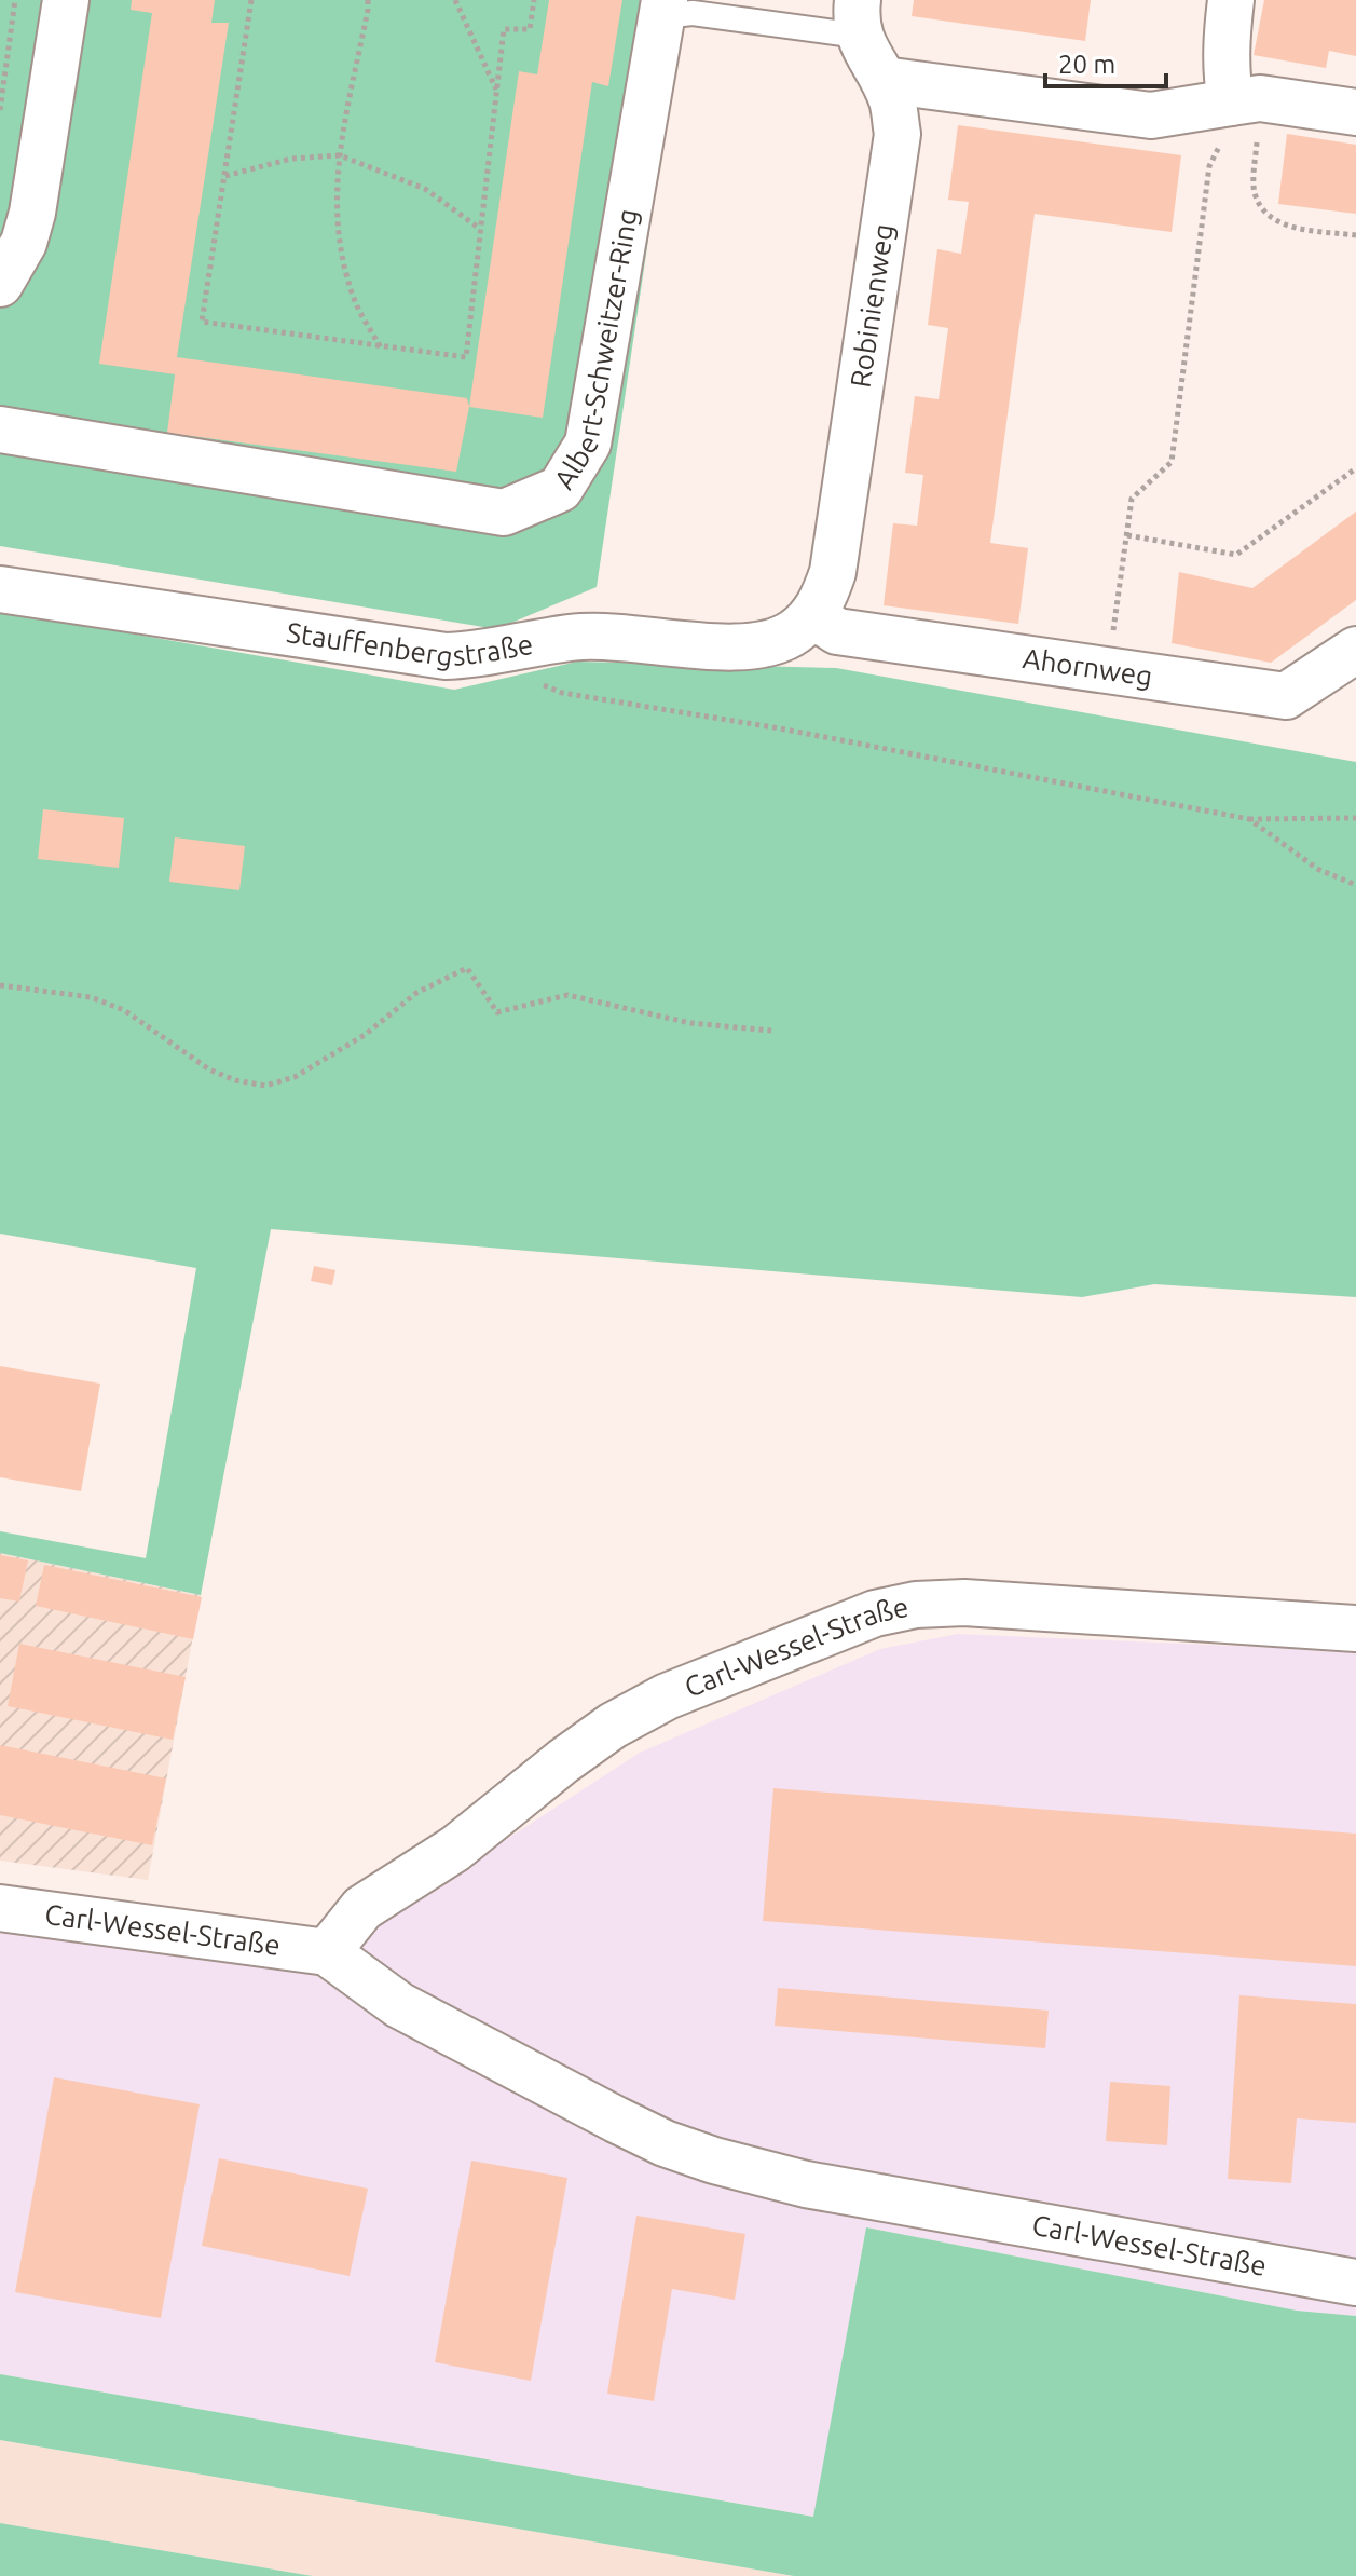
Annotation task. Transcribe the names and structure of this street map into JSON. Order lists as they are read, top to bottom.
{
  "streets": {
    "street": [
      "Robinienweg",
      "Albert-Schweitzer-Ring",
      "Stauffenbergstraße",
      "Ahornweg",
      "Carl-Wessel-Straße"
    ]
  },
  "crossings": [
    ["Robinienweg", "Stauffenbergstraße"],
    ["Robinienweg", "Ahornweg"],
    ["Stauffenbergstraße", "Ahornweg"]
  ],
  "scale_bar": "20 m"
}
